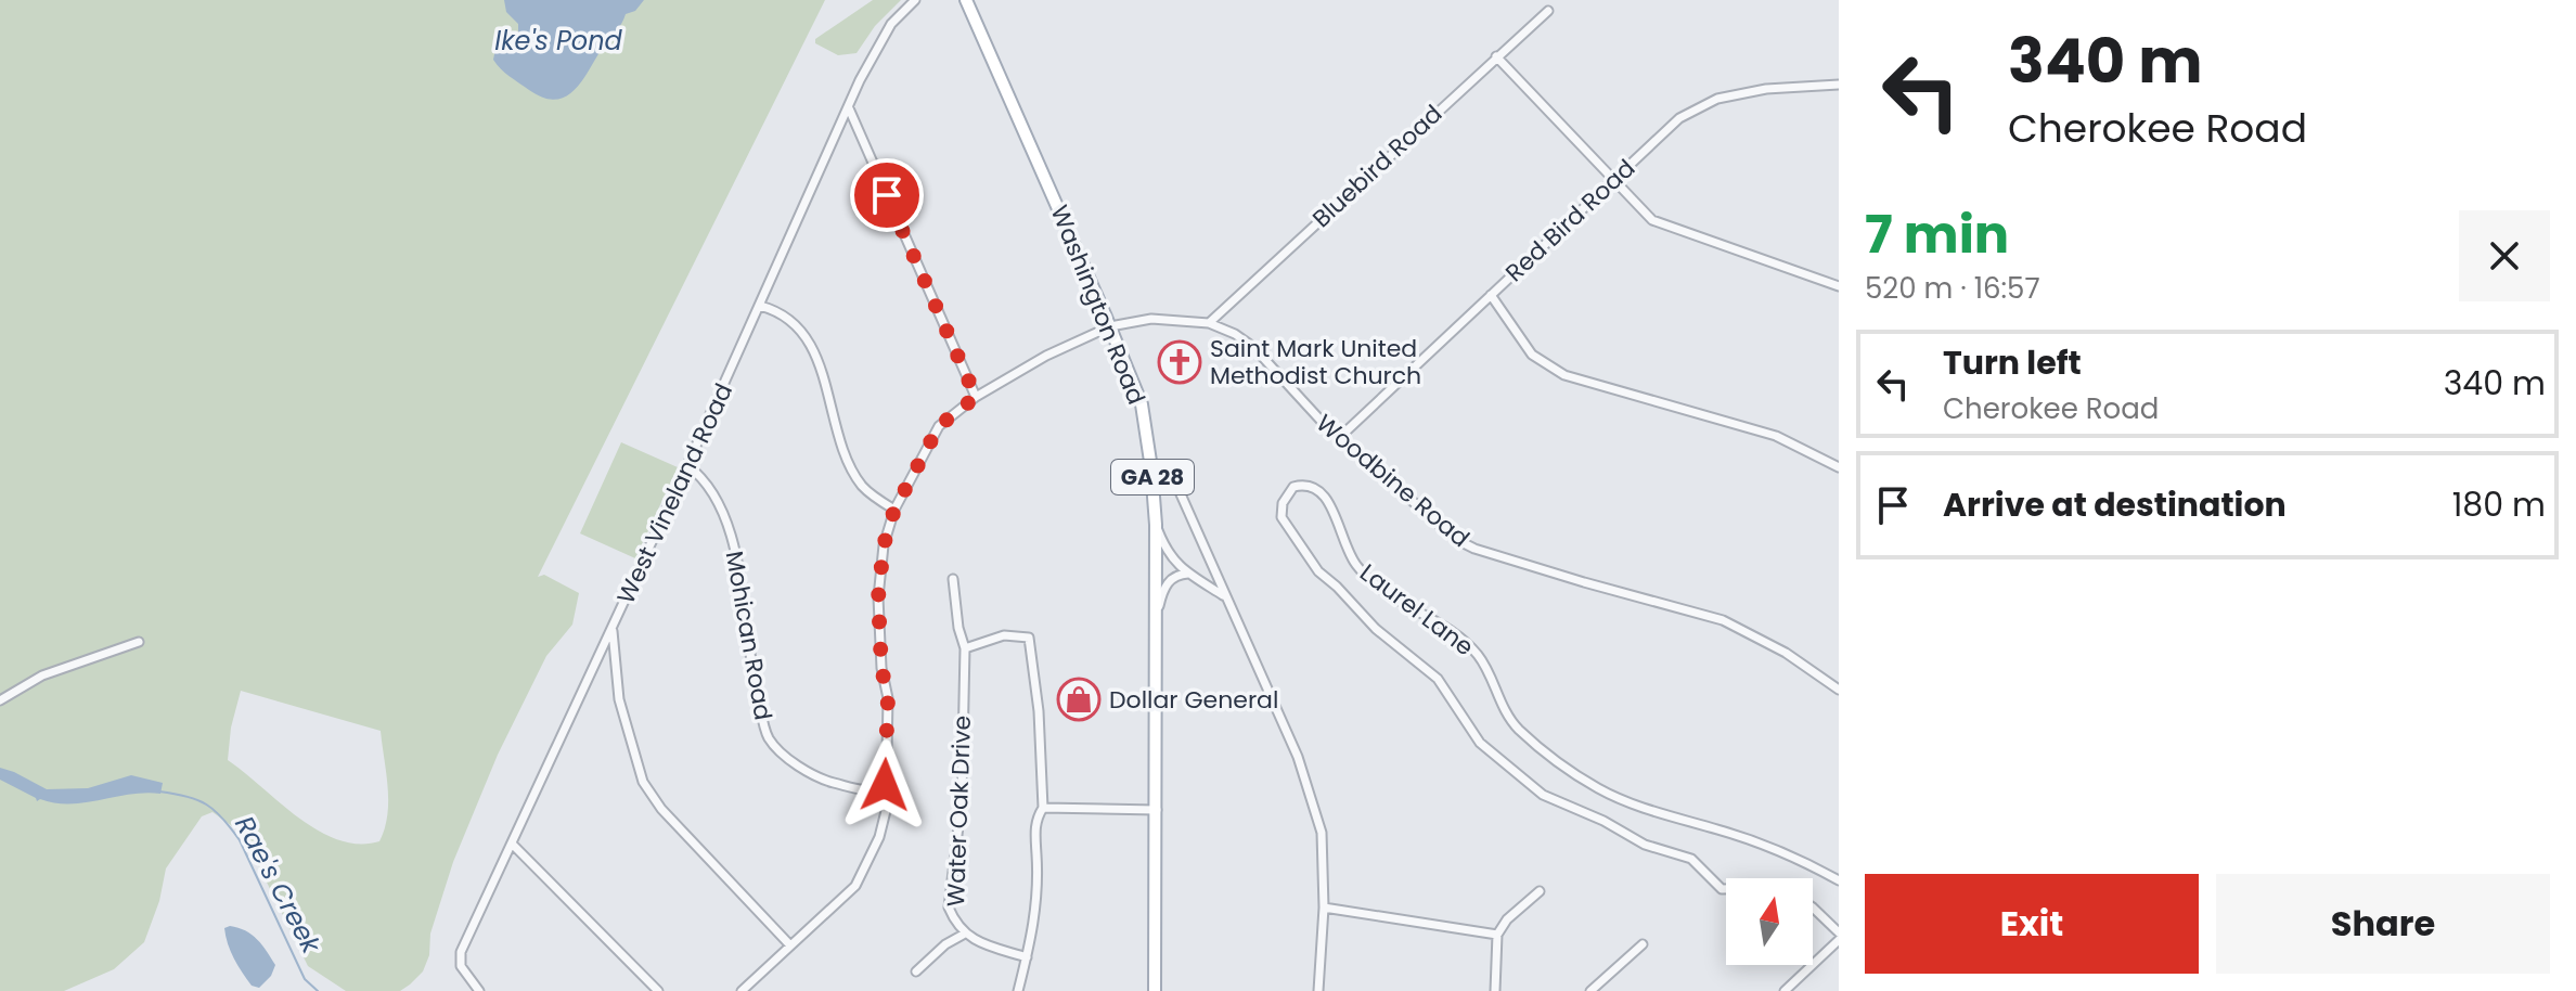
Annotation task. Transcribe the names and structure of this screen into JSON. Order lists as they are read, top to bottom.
{
  "streets": {
    "main road": ["Washington Road", "GA 28"],
    "street": [
      "Bluebird Road",
      "Red Bird Road",
      "Woodbine Road",
      "West Vineland Road",
      "Laurel Lane",
      "Mohican Road",
      "Water Oak Drive"
    ]
  },
  "crossings": [
    ["Bluebird Road", "Woodbine Road"],
    ["Red Bird Road", "Woodbine Road"],
    ["Washington Road", "Woodbine Road"],
    ["Woodbine Road", "Mohican Road"],
    ["West Vineland Road", "Mohican Road"]
  ],
  "water": ["Ike's Pond", "Rae's Creek"],
  "places": {
    "church": ["Saint Mark United Methodist Church"],
    "shop": ["Dollar General"]
  },
  "north": "top",
  "page": {
    "turn": ["340 m", "Cherokee Road"],
    "heading": ["7 min", "520 m · 16:57"],
    "list": [
      {
        "name": "Turn left",
        "note": "Cherokee Road",
        "value": "340 m"
      },
      {
        "name": "Arrive at destination",
        "value": "180 m"
      }
    ],
    "buttons": ["Exit", "Share"]
  }
}
